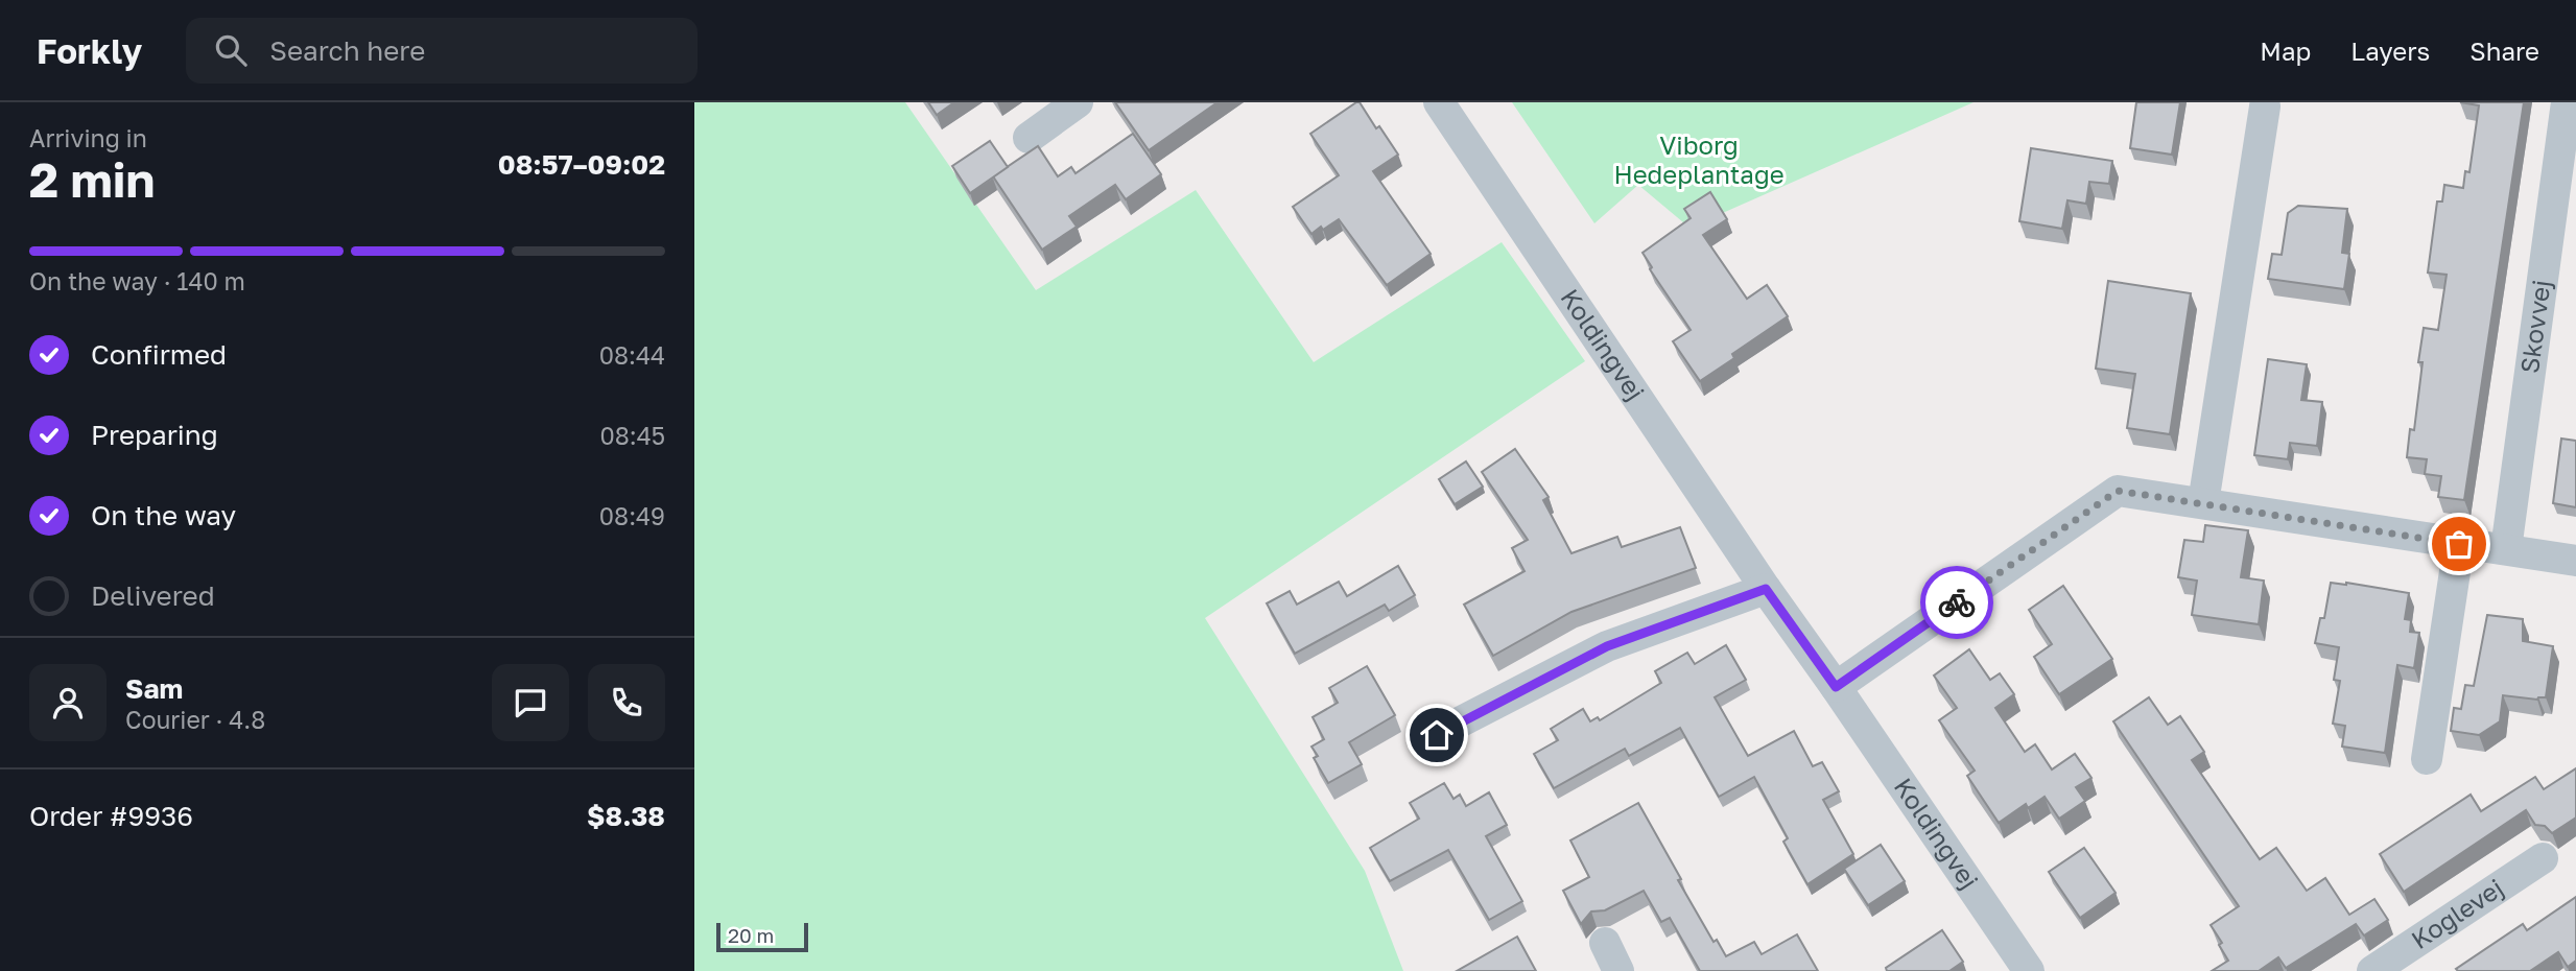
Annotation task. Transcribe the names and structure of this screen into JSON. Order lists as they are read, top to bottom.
{
  "streets": {
    "street": ["Skovvej", "Koldingvej", "Koglevej"]
  },
  "parks": ["Viborg Hedeplantage"],
  "scale_bar": "20 m",
  "page": {
    "header": "Forkly",
    "search": "Search here",
    "nav": ["Map", "Layers", "Share"],
    "heading": ["2 min", "Arriving in", "08:57–09:02"],
    "panel": [
      "Sam",
      "Courier · 4.8",
      "Order #9936",
      "$8.38"
    ],
    "bar": "On the way · 140 m",
    "list": [
      ["Confirmed", "08:44"],
      ["Preparing", "08:45"],
      ["On the way", "08:49"],
      "Delivered"
    ],
    "scale": "20 m"
  }
}
